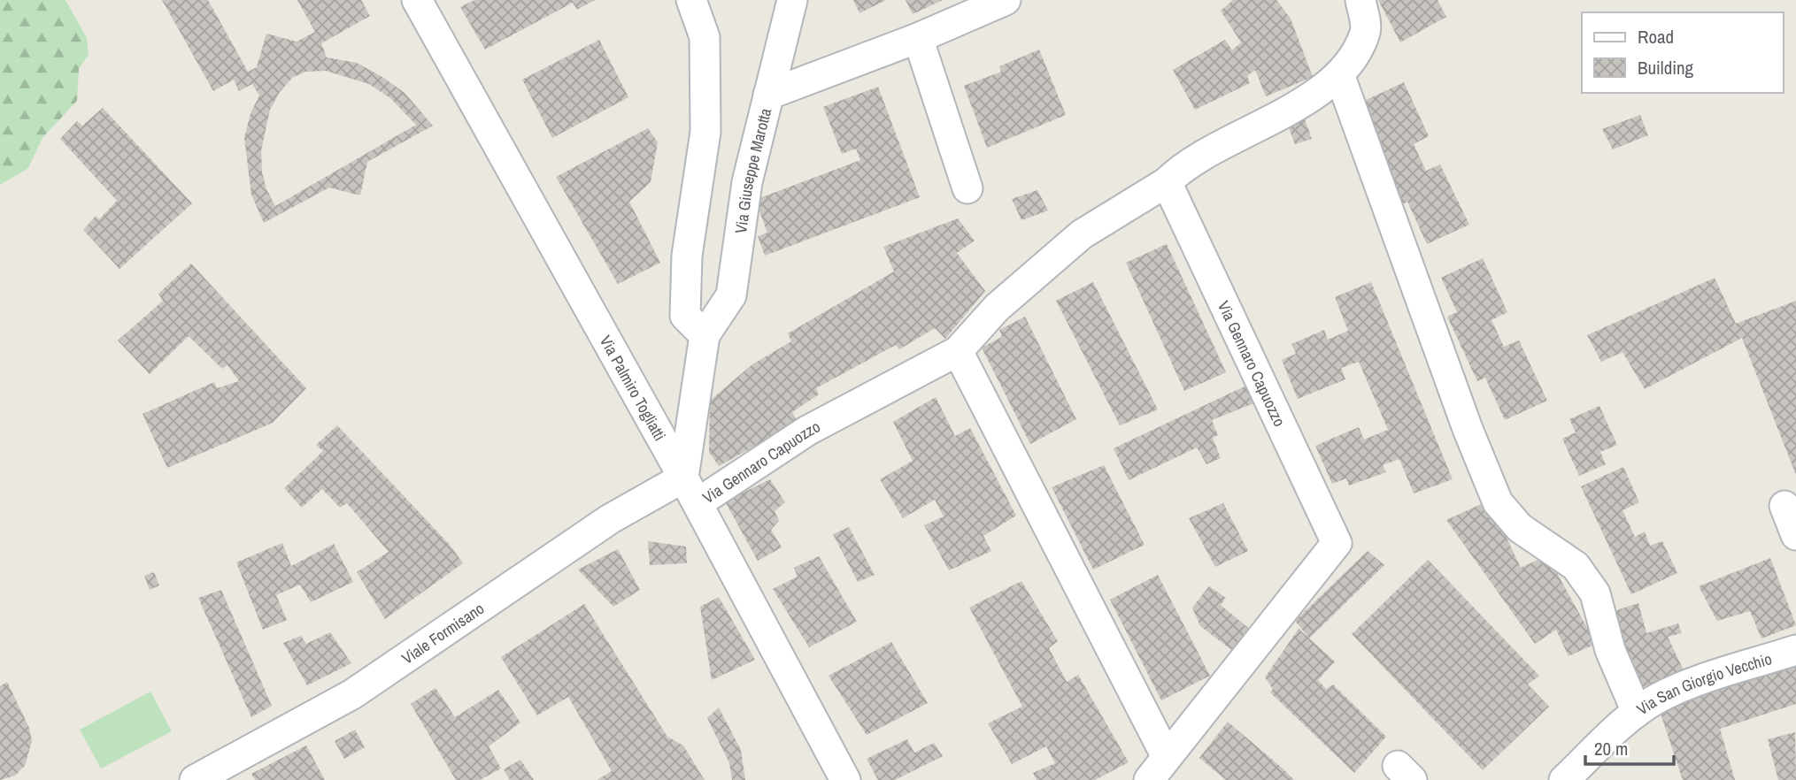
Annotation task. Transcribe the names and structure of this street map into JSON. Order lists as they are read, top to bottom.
{
  "streets": {
    "street": [
      "Via Giuseppe Marotta",
      "Via Gennaro Capuozzo",
      "Via Palmiro Togliatti",
      "Viale Formisano",
      "Via San Giorgio Vecchio"
    ]
  },
  "crossings": [
    ["Via Giuseppe Marotta", "Via Palmiro Togliatti"],
    ["Via Giuseppe Marotta", "Viale Formisano"],
    ["Via Gennaro Capuozzo", "Via Palmiro Togliatti"],
    ["Via Palmiro Togliatti", "Viale Formisano"]
  ],
  "legend": ["Road", "Building"],
  "scale_bar": "20 m"
}
